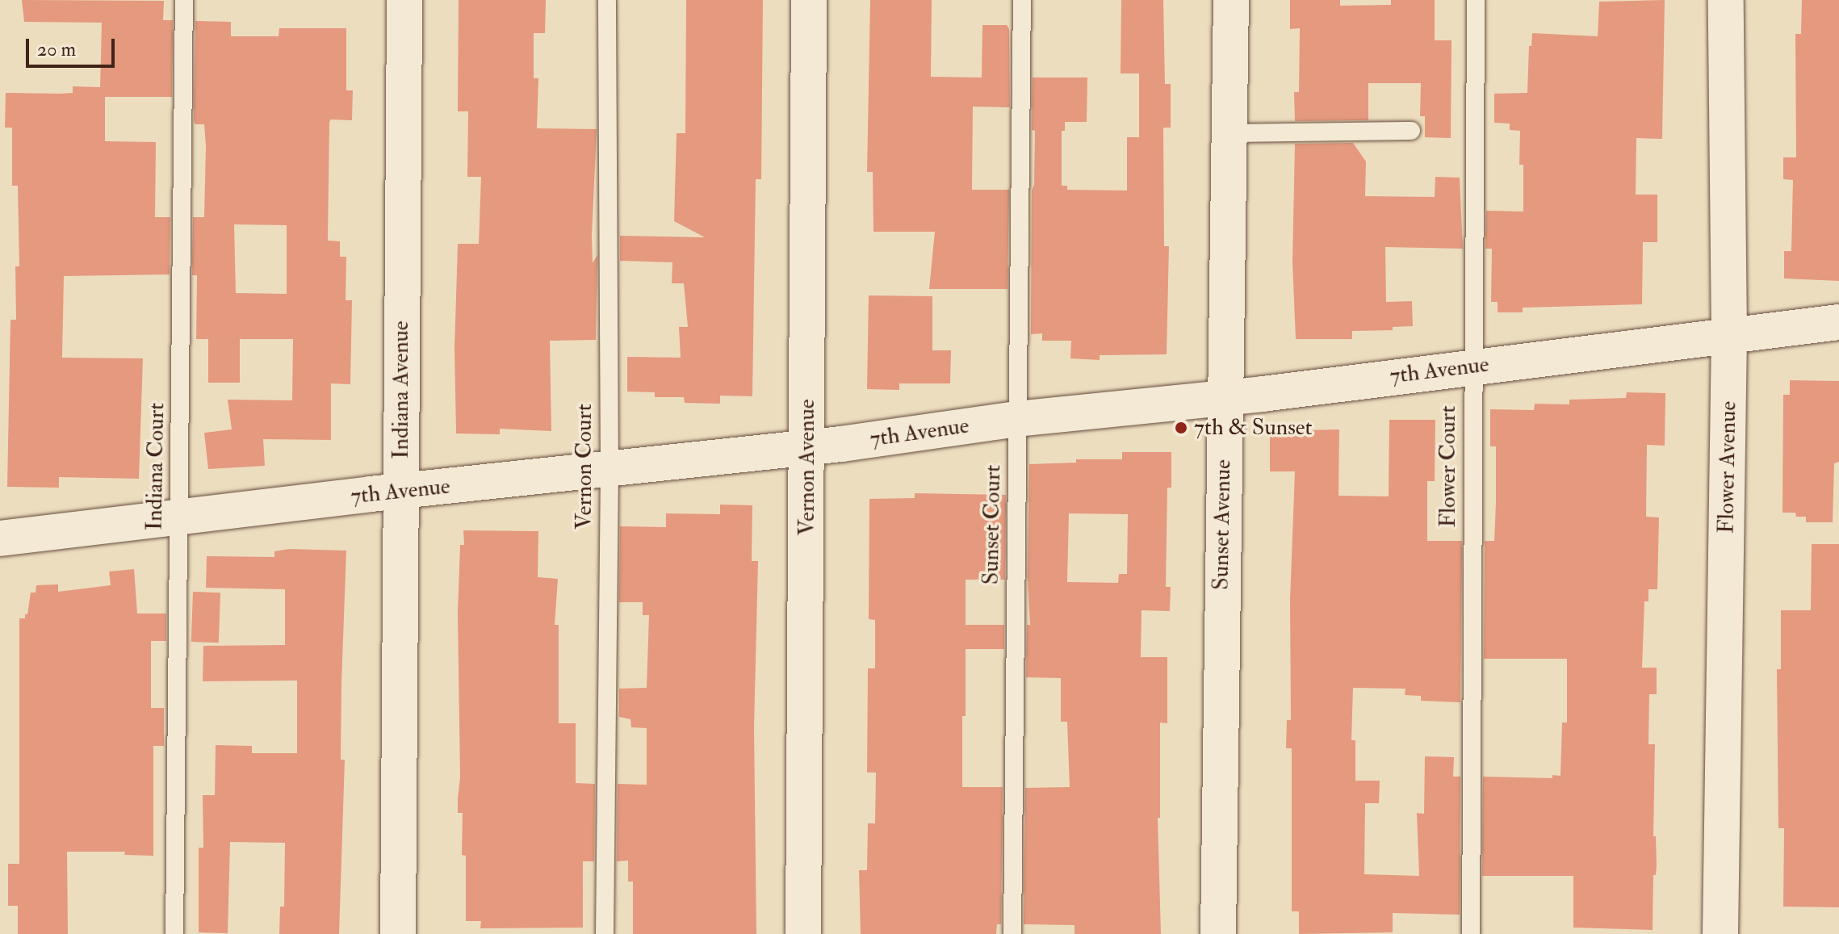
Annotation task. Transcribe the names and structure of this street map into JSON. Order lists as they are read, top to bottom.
{
  "streets": {
    "street": [
      "7th Avenue",
      "Indiana Avenue",
      "Vernon Avenue",
      "Flower Avenue",
      "Sunset Avenue"
    ],
    "lane": [
      "Indiana Court",
      "Vernon Court",
      "Flower Court",
      "Sunset Court"
    ]
  },
  "crossings": [
    ["7th Avenue", "Indiana Avenue"],
    ["7th Avenue", "Indiana Court"],
    ["7th Avenue", "Vernon Court"],
    ["7th Avenue", "Flower Court"],
    ["7th Avenue", "Vernon Avenue"],
    ["7th Avenue", "Flower Avenue"],
    ["7th Avenue", "Sunset Court"],
    ["7th Avenue", "Sunset Avenue"]
  ],
  "places": ["7th & Sunset"],
  "scale_bar": "20 m"
}
